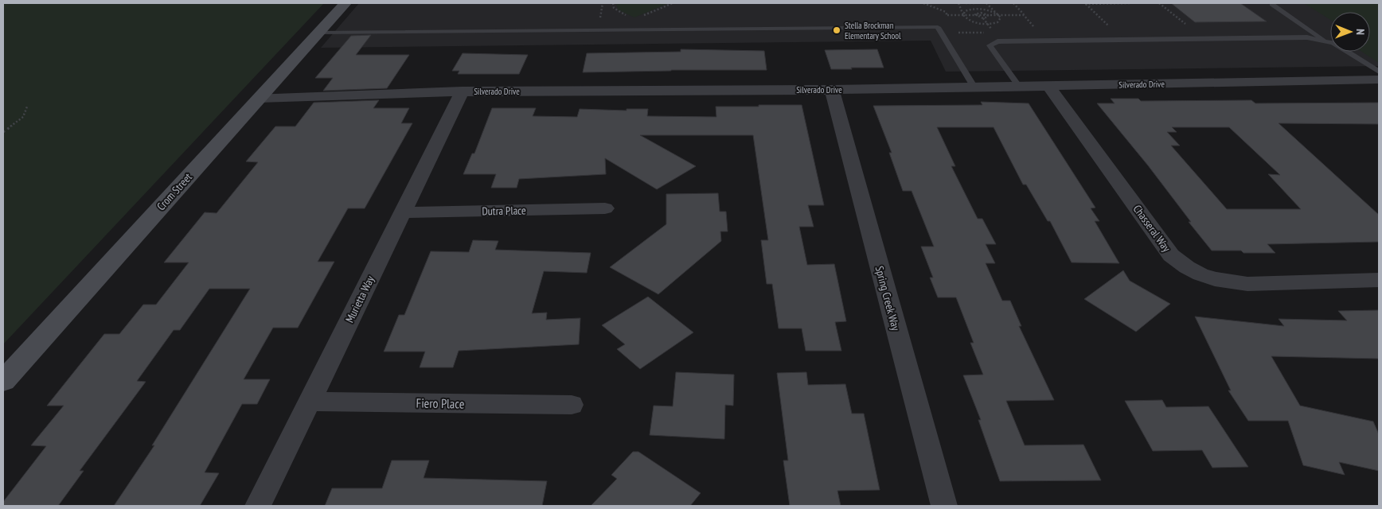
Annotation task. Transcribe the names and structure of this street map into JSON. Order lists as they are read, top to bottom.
{
  "streets": {
    "street": [
      "Silverado Drive",
      "Crom Street",
      "Dutra Place",
      "Chasseral Way",
      "Spring Creek Way",
      "Murietta Way",
      "Fiero Place"
    ]
  },
  "crossings": [
    ["Silverado Drive", "Crom Street"],
    ["Silverado Drive", "Chasseral Way"],
    ["Silverado Drive", "Spring Creek Way"],
    ["Silverado Drive", "Murietta Way"],
    ["Dutra Place", "Murietta Way"],
    ["Murietta Way", "Fiero Place"]
  ],
  "places": ["Stella Brockman Elementary School"],
  "north": "right"
}
